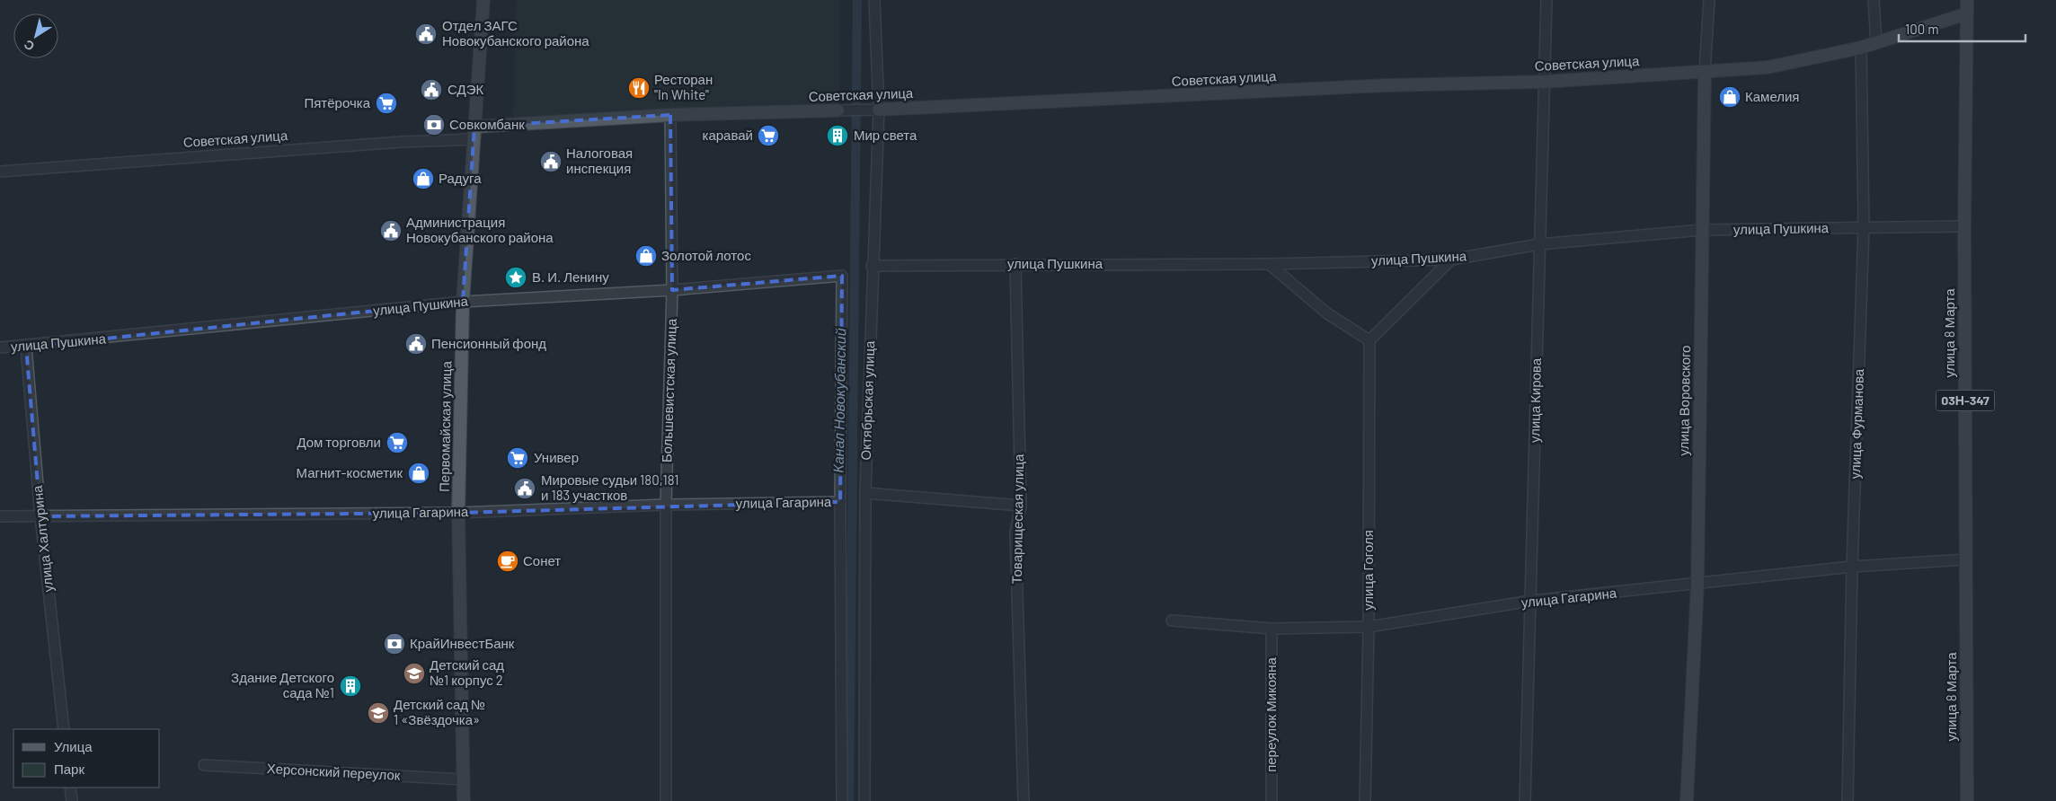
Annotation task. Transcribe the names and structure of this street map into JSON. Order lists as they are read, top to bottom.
{
  "streets": {
    "main road": [
      "Советская улица",
      "улица 8 Марта",
      "улица Воровского",
      "03Н-347",
      "Первомайская улица"
    ],
    "street": [
      "улица Пушкина",
      "Большевистская улица",
      "Октябрьская улица",
      "улица Кирова",
      "улица Фурманова",
      "улица Гагарина",
      "Товарищеская улица",
      "улица Халтурина",
      "улица Гоголя",
      "переулок Микояна",
      "Херсонский переулок"
    ]
  },
  "crossings": [
    ["Советская улица", "улица 8 Марта"],
    ["Советская улица", "Большевистская улица"],
    ["Советская улица", "Октябрьская улица"],
    ["Советская улица", "улица Кирова"],
    ["Советская улица", "улица Воровского"],
    ["Советская улица", "улица Фурманова"],
    ["Советская улица", "Первомайская улица"],
    ["улица Пушкина", "улица 8 Марта"],
    ["улица Пушкина", "Большевистская улица"],
    ["улица Пушкина", "Октябрьская улица"],
    ["улица Пушкина", "улица Кирова"],
    ["улица Пушкина", "улица Воровского"],
    ["улица Пушкина", "улица Фурманова"],
    ["улица Пушкина", "Первомайская улица"],
    ["улица Пушкина", "Товарищеская улица"],
    ["улица Пушкина", "улица Халтурина"],
    ["улица 8 Марта", "улица Гагарина"],
    ["Большевистская улица", "улица Гагарина"],
    ["Октябрьская улица", "улица Гагарина"],
    ["улица Кирова", "улица Гагарина"],
    ["улица Воровского", "улица Гагарина"],
    ["улица Фурманова", "улица Гагарина"],
    ["Первомайская улица", "улица Гагарина"],
    ["Первомайская улица", "Херсонский переулок"],
    ["улица Гагарина", "улица Халтурина"],
    ["улица Гагарина", "улица Гоголя"],
    ["улица Гагарина", "переулок Микояна"]
  ],
  "water": ["Канал Новокубанский"],
  "places": {
    "public building": [
      "Отдел ЗАГС Новокубанского района",
      "СДЭК",
      "Налоговая инспекция",
      "Администрация Новокубанского района",
      "Пенсионный фонд",
      "Мировые судьи 180,181 и 183 участков"
    ],
    "restaurant": ["Ресторан \"In White\""],
    "shop": [
      "Камелия",
      "Радуга",
      "Золотой лотос",
      "Магнит-косметик"
    ],
    "supermarket": [
      "Пятёрочка",
      "каравай",
      "Дом торговли",
      "Универ"
    ],
    "bank": ["Совкомбанк", "КрайИнвестБанк"],
    "building": ["Мир света", "Здание Детского сада №1"],
    "place": ["В. И. Ленину"],
    "cafe": ["Сонет"],
    "school or university": ["Детский сад №1 корпус 2", "Детский сад № 1 «Звёздочка»"]
  },
  "legend": ["Улица", "Парк"],
  "scale_bar": "100 m",
  "north": "bottom left"
}
